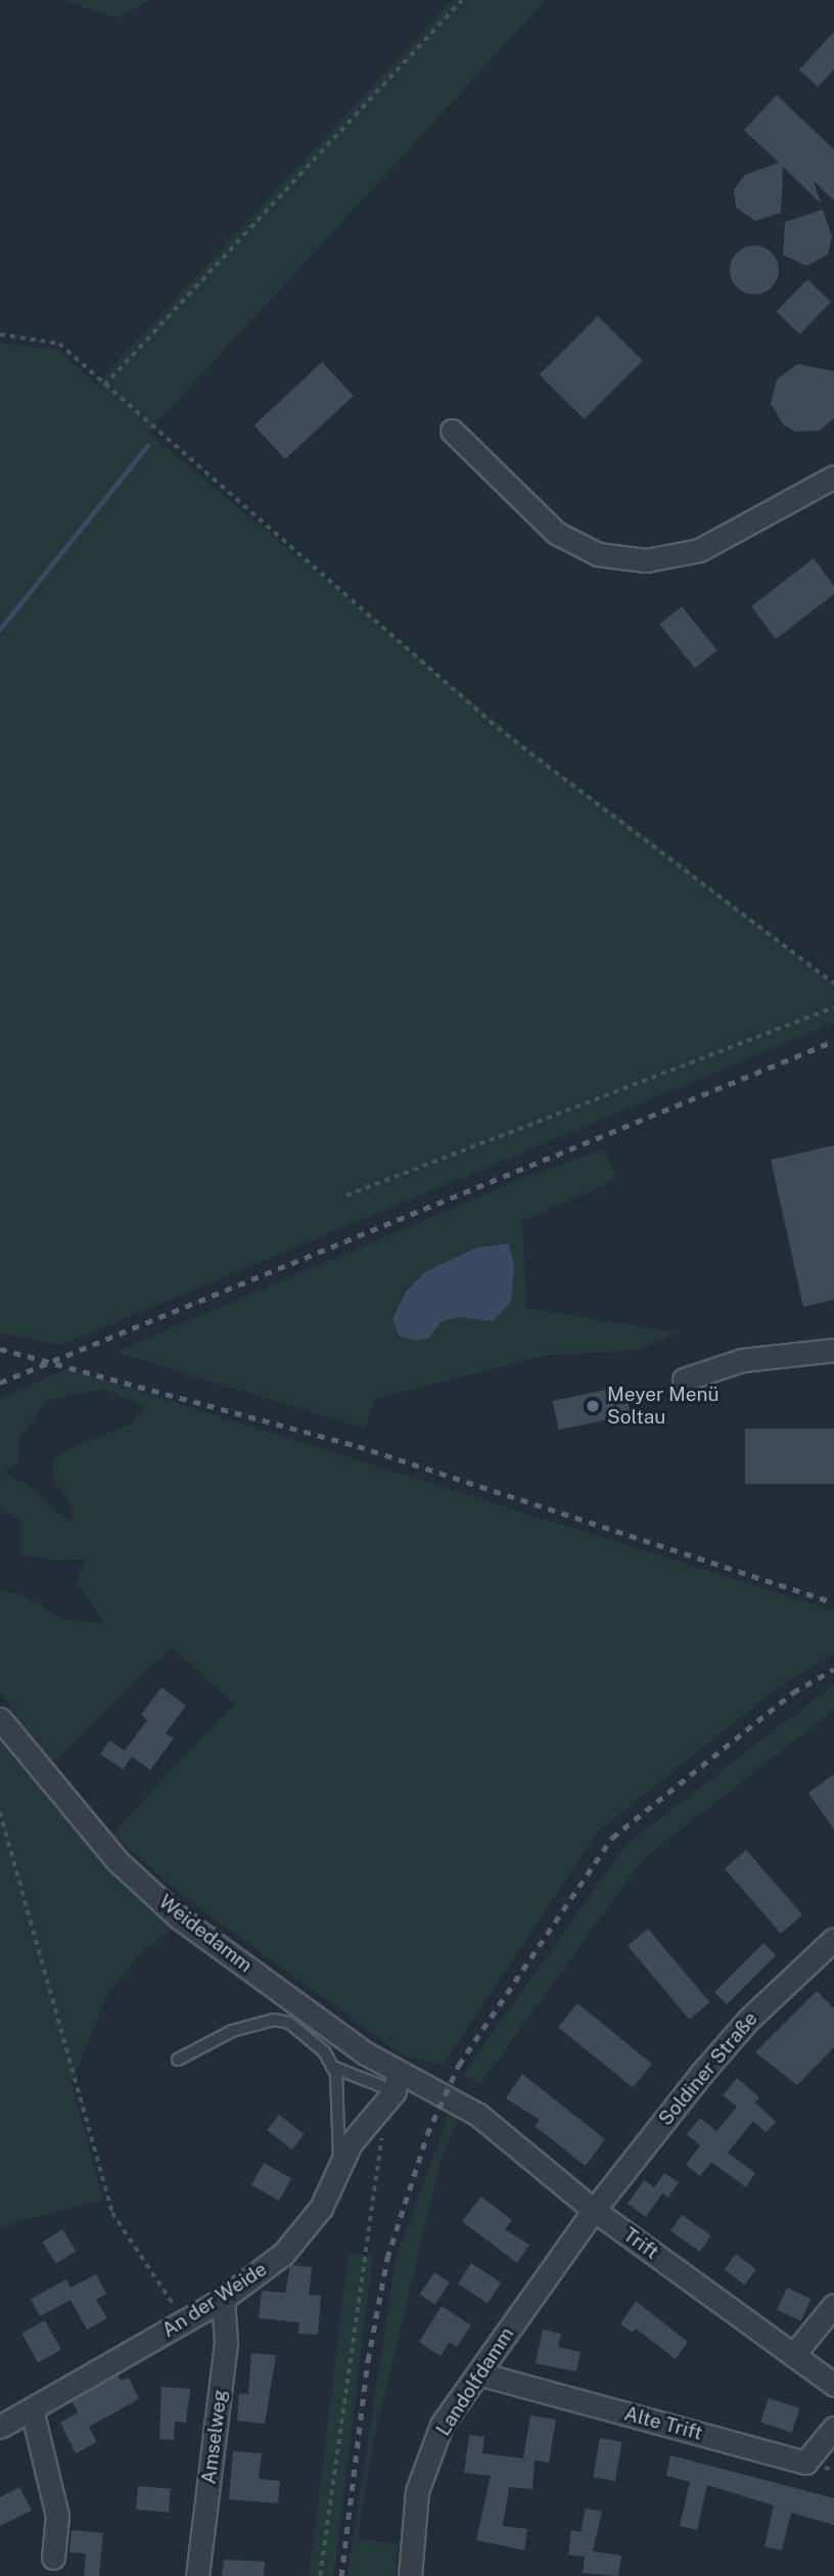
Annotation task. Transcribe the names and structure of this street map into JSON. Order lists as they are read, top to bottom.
{
  "streets": {
    "street": [
      "Weidedamm",
      "Soldiner Straße",
      "Trift",
      "An der Weide",
      "Landolfdamm",
      "Alte Trift",
      "Amselweg"
    ]
  },
  "crossings": [
    ["Weidedamm", "Trift"],
    ["Weidedamm", "An der Weide"],
    ["Soldiner Straße", "Trift"],
    ["Soldiner Straße", "Landolfdamm"],
    ["Trift", "Landolfdamm"],
    ["An der Weide", "Amselweg"],
    ["Landolfdamm", "Alte Trift"]
  ],
  "places": ["Meyer Menü Soltau"]
}
